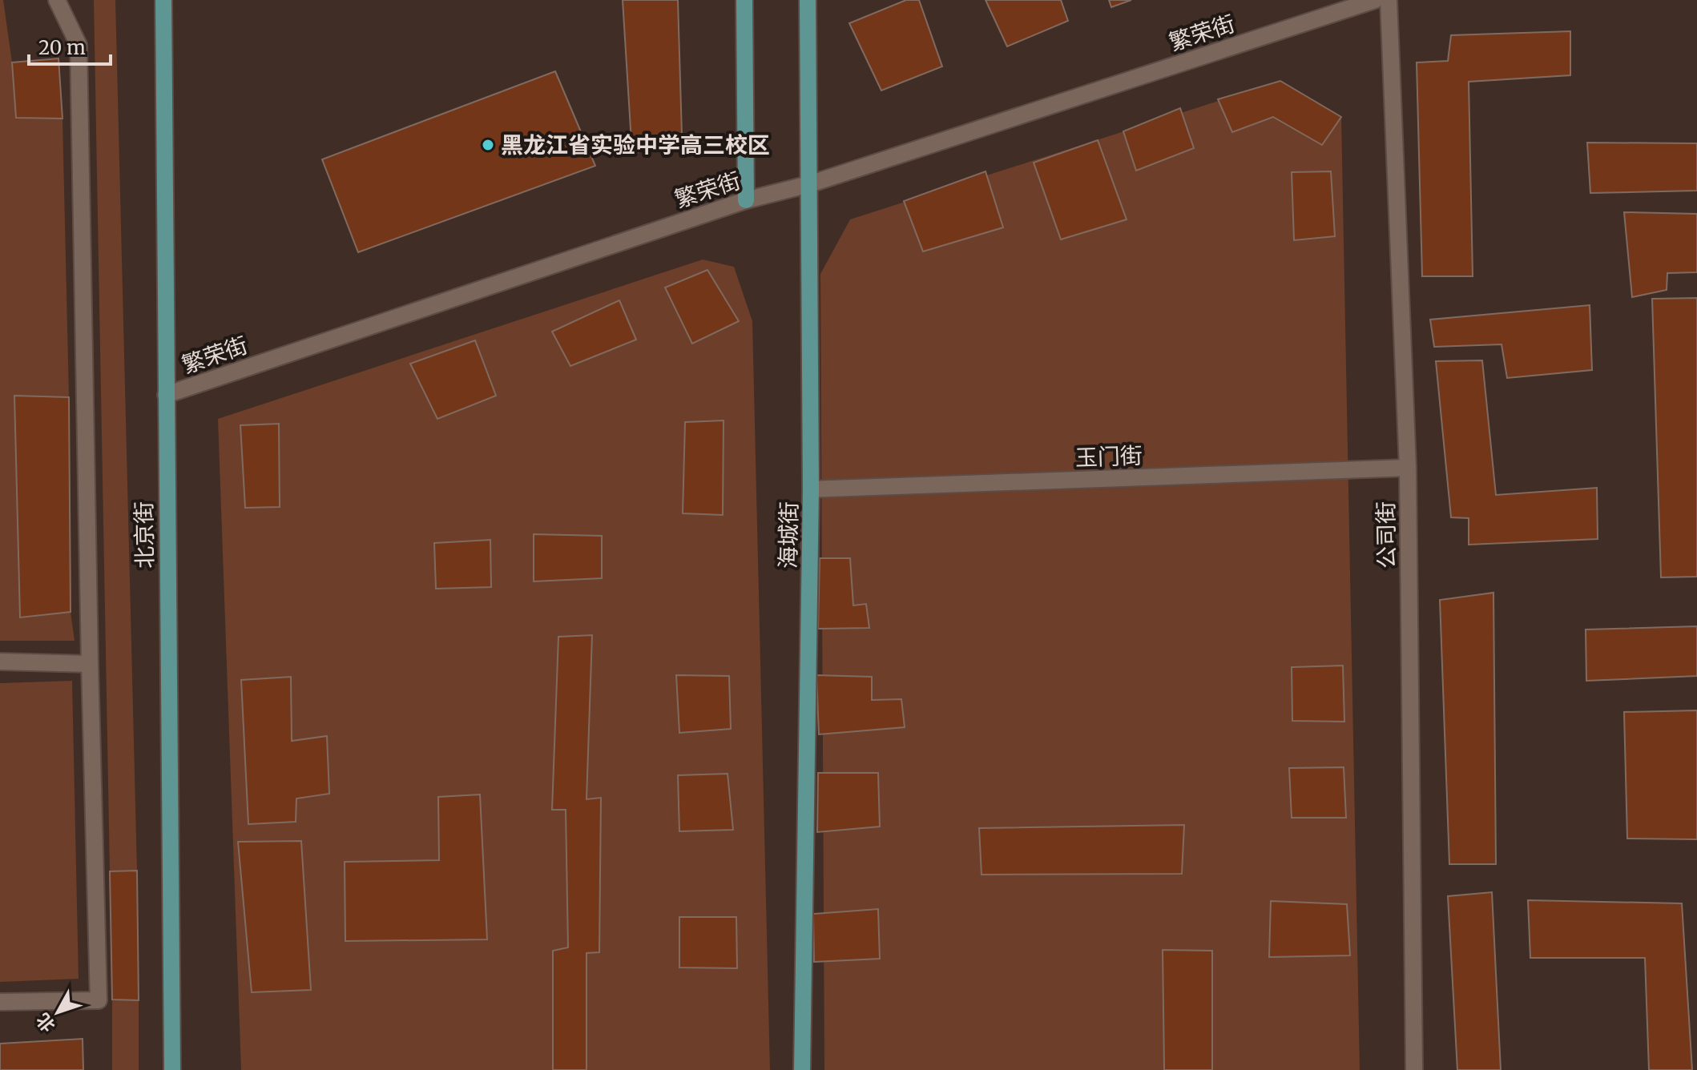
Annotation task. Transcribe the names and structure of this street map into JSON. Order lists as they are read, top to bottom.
{
  "streets": {
    "main road": ["北京街", "海城街"],
    "street": ["繁荣街", "玉门街", "公司街"]
  },
  "crossings": [
    ["繁荣街", "北京街"],
    ["繁荣街", "海城街"],
    ["玉门街", "海城街"],
    ["玉门街", "公司街"]
  ],
  "places": ["黑龙江省实验中学高三校区"],
  "scale_bar": "20 m",
  "north": "bottom left"
}
